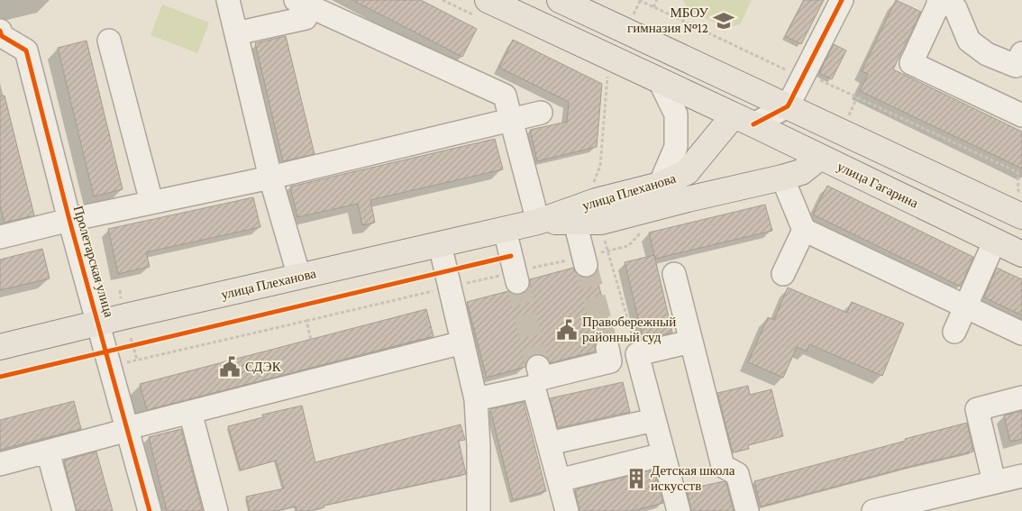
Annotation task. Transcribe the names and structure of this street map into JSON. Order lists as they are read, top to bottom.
{
  "streets": {
    "main road": ["улица Гагарина", "улица Плеханова"],
    "street": ["Пролетарская улица"]
  },
  "crossings": [
    ["улица Гагарина", "улица Плеханова"],
    ["улица Плеханова", "Пролетарская улица"]
  ],
  "places": {
    "school or university": ["МБОУ гимназия №12"],
    "public building": ["Правобережный районный суд", "СДЭК"],
    "building": ["Детская школа искусств"]
  }
}
